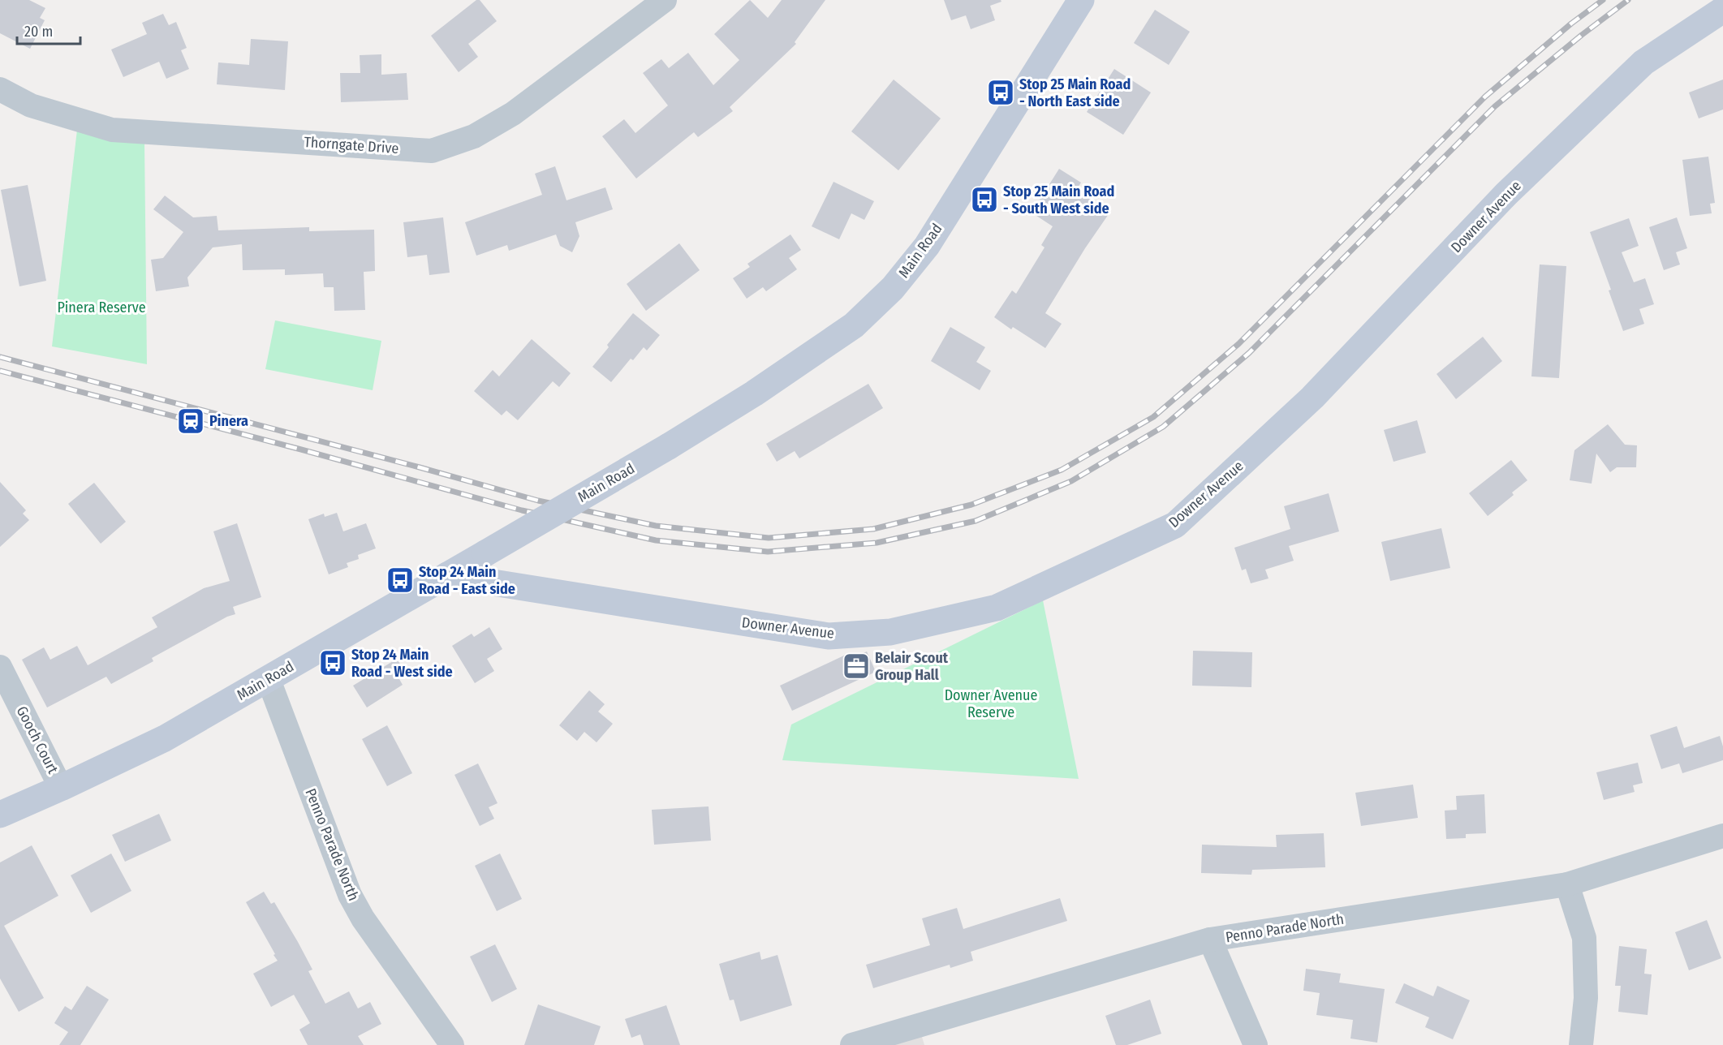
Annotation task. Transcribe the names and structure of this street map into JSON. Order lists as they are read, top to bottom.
{
  "streets": {
    "street": [
      "Thorngate Drive",
      "Downer Avenue",
      "Main Road",
      "Gooch Court",
      "Penno Parade North"
    ]
  },
  "crossings": [
    ["Downer Avenue", "Main Road"],
    ["Main Road", "Gooch Court"],
    ["Main Road", "Penno Parade North"]
  ],
  "parks": ["Pinera Reserve", "Downer Avenue Reserve"],
  "places": {
    "bus stop": [
      "Stop 25 Main Road - North East side",
      "Stop 25 Main Road - South West side",
      "Stop 24 Main Road - East side",
      "Stop 24 Main Road - West side"
    ],
    "station": ["Pinera"],
    "office": ["Belair Scout Group Hall"]
  },
  "scale_bar": "20 m"
}
